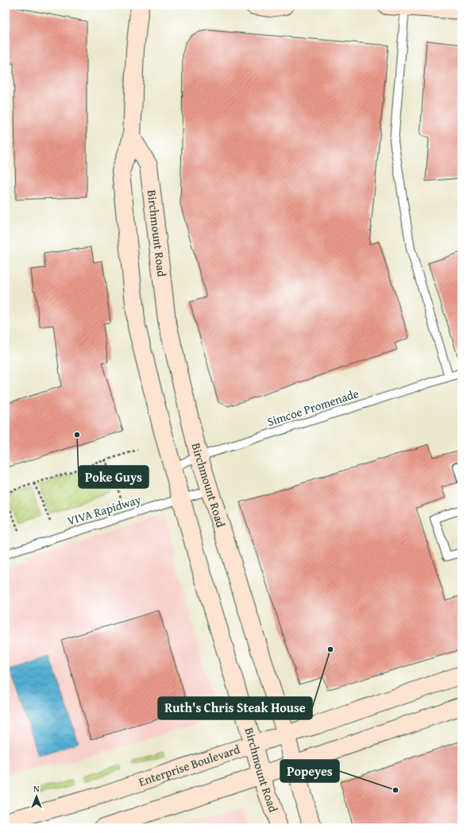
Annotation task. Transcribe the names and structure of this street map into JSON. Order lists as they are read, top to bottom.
{
  "streets": {
    "main road": ["Birchmount Road", "Enterprise Boulevard"],
    "lane": ["Simcoe Promenade", "VIVA Rapidway"]
  },
  "crossings": [
    ["Birchmount Road", "Simcoe Promenade"],
    ["Birchmount Road", "VIVA Rapidway"],
    ["Birchmount Road", "Enterprise Boulevard"]
  ],
  "places": ["Poke Guys", "Ruth's Chris Steak House", "Popeyes"],
  "north": "top"
}
